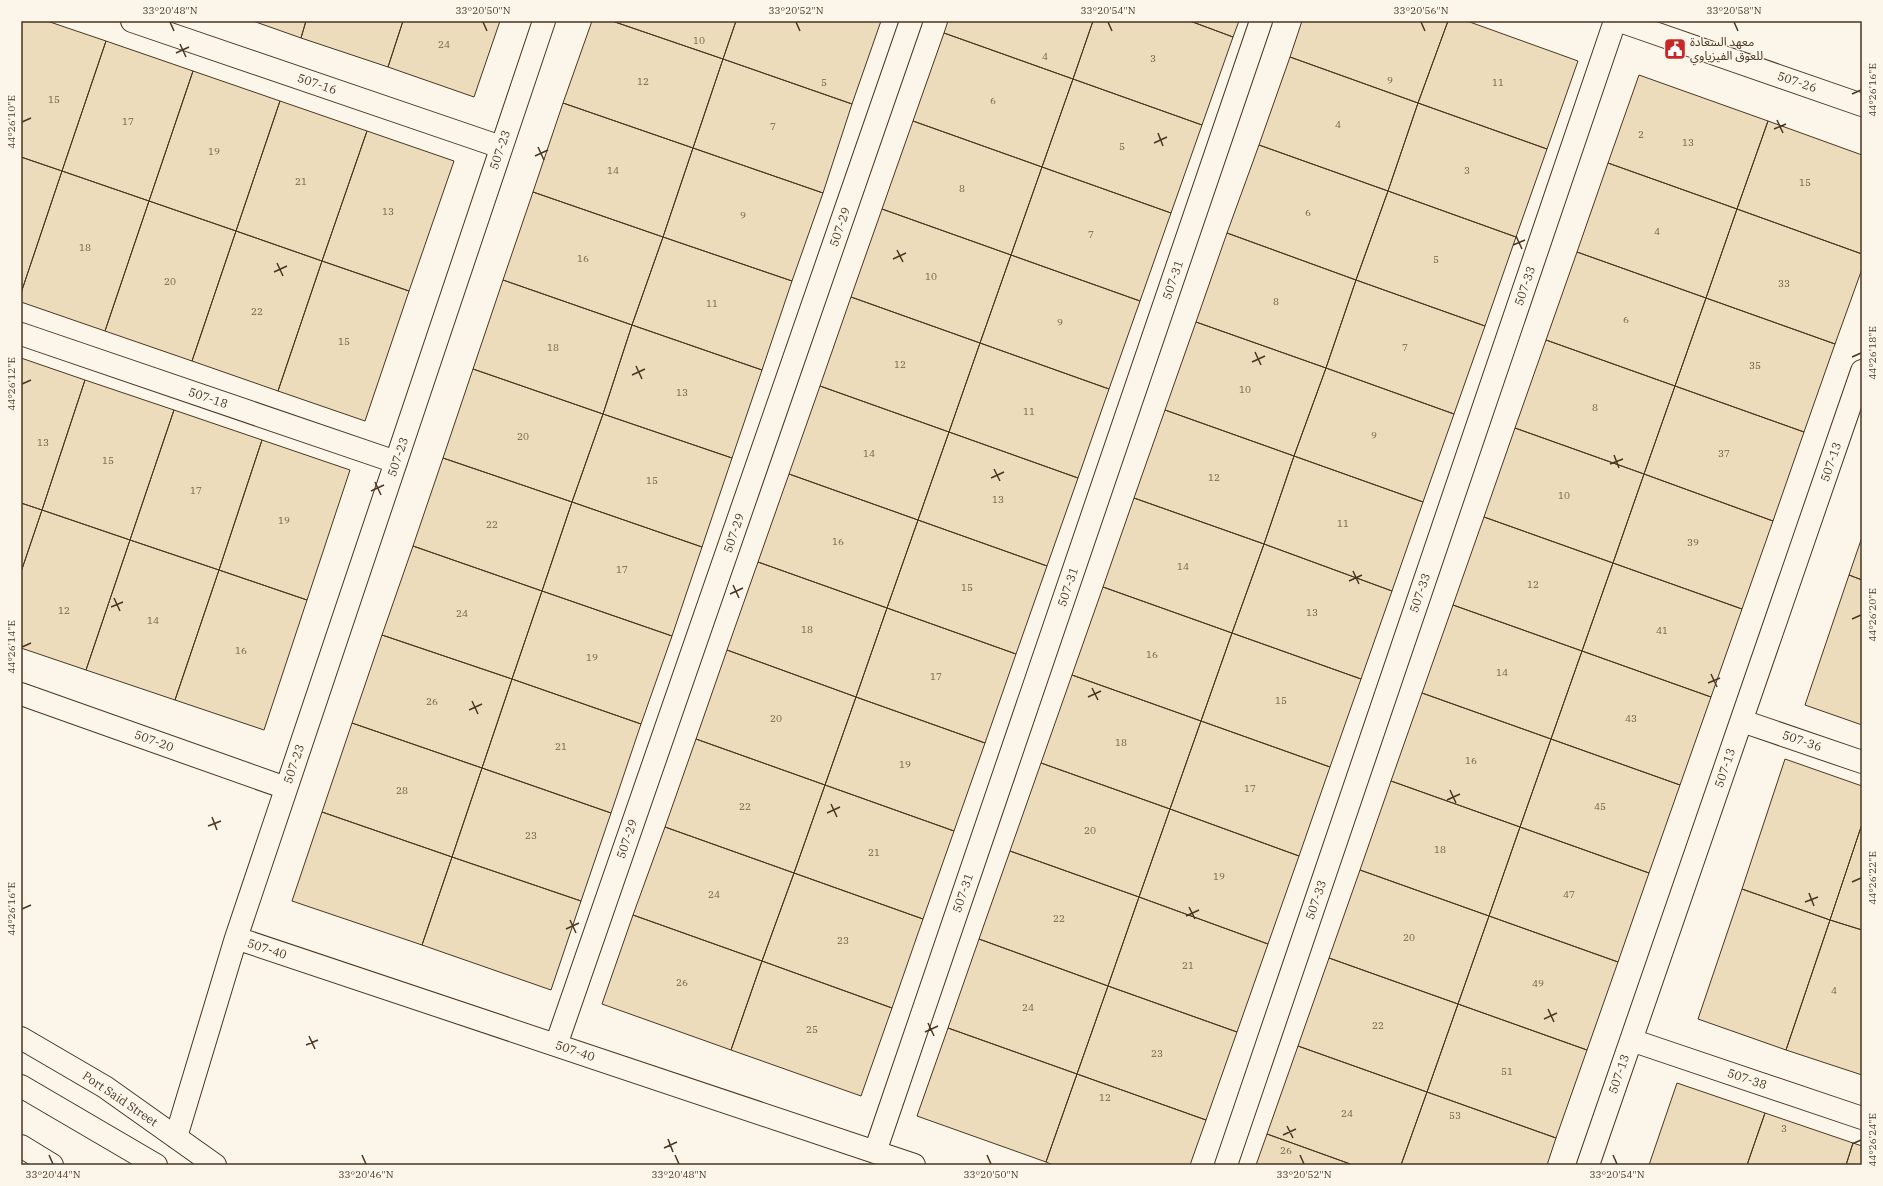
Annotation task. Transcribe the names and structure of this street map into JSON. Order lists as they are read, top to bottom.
{
  "streets": {
    "street": [
      "507-26",
      "507-16",
      "507-23",
      "507-29",
      "507-31",
      "507-33",
      "507-18",
      "507-13",
      "507-20",
      "507-36",
      "507-40",
      "507-38",
      "Port Said Street"
    ]
  },
  "crossings": [
    ["507-16", "507-23"],
    ["507-23", "507-18"],
    ["507-23", "507-20"],
    ["507-23", "507-40"],
    ["507-23", "Port Said Street"],
    ["507-29", "507-40"],
    ["507-31", "507-40"],
    ["507-13", "507-36"],
    ["507-13", "507-38"]
  ],
  "places": {
    "public building": ["معهد السعادة للعوق الفيزياوي"]
  },
  "house_numbers": [
    "10",
    "24",
    "4",
    "3",
    "9",
    "12",
    "5",
    "11",
    "15",
    "6",
    "17",
    "4",
    "7",
    "2",
    "13",
    "5",
    "19",
    "14",
    "3",
    "21",
    "15",
    "8",
    "13",
    "6",
    "9",
    "4",
    "7",
    "18",
    "16",
    "5",
    "10",
    "20",
    "33",
    "8",
    "11",
    "22",
    "6",
    "9",
    "15",
    "18",
    "7",
    "12",
    "35",
    "10",
    "13",
    "8",
    "11",
    "9",
    "20",
    "13",
    "14",
    "37",
    "15",
    "12",
    "15",
    "17",
    "10",
    "13",
    "19",
    "11",
    "22",
    "16",
    "39",
    "14",
    "17",
    "12",
    "15",
    "12",
    "13",
    "24",
    "14",
    "18",
    "41",
    "16",
    "16",
    "19",
    "14",
    "17",
    "15",
    "26",
    "20",
    "43",
    "18",
    "21",
    "16",
    "19",
    "17",
    "28",
    "22",
    "45",
    "20",
    "23",
    "18",
    "21",
    "19",
    "24",
    "47",
    "22",
    "20",
    "23",
    "21",
    "26",
    "49",
    "4",
    "24",
    "22",
    "25",
    "23",
    "51",
    "12",
    "24",
    "53",
    "3",
    "26"
  ],
  "coordinates": [
    "33°20'48\"N",
    "33°20'50\"N",
    "33°20'52\"N",
    "33°20'54\"N",
    "33°20'56\"N",
    "33°20'58\"N",
    "44°26'16\"E",
    "44°26'10\"E",
    "44°26'18\"E",
    "44°26'12\"E",
    "44°26'20\"E",
    "44°26'14\"E",
    "44°26'22\"E",
    "44°26'24\"E",
    "33°20'44\"N",
    "33°20'46\"N"
  ]
}
